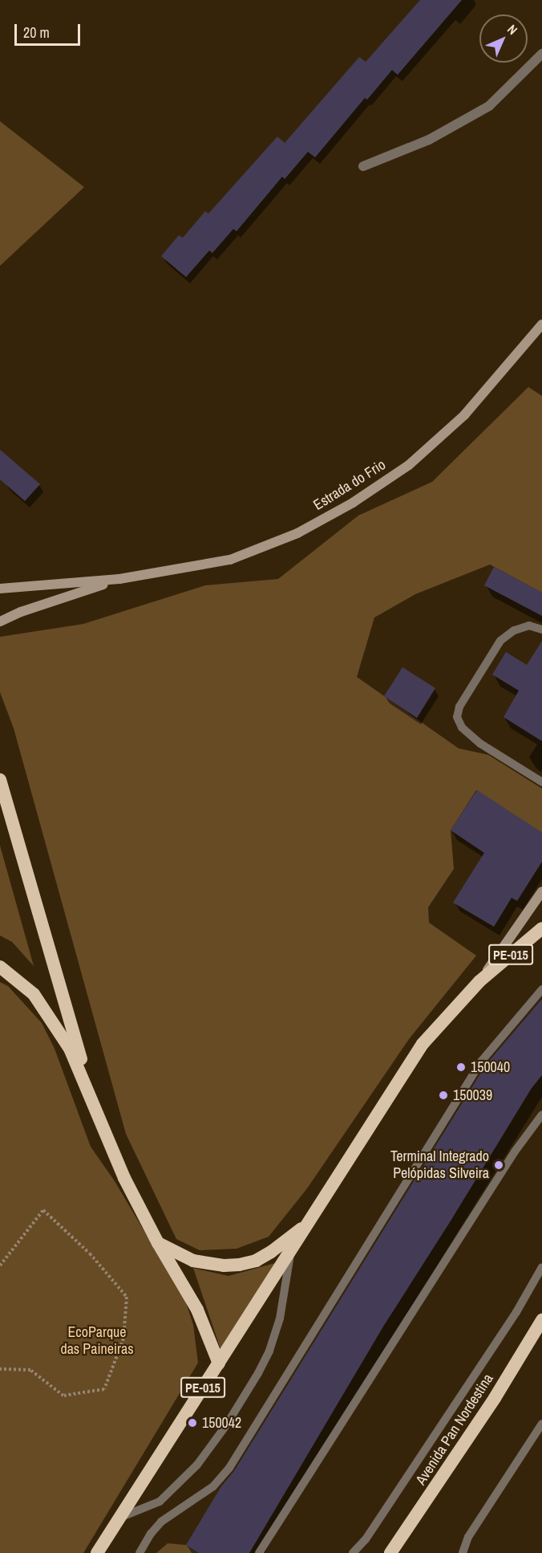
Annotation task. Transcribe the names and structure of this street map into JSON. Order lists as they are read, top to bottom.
{
  "streets": {
    "highway": ["PE-015", "Avenida Pan Nordestina"],
    "main road": ["Estrada do Frio"]
  },
  "parks": ["EcoParque das Paineiras"],
  "places": [
    "150040",
    "150039",
    "Terminal Integrado Pelópidas Silveira",
    "150042"
  ],
  "scale_bar": "20 m",
  "north": "top right"
}
